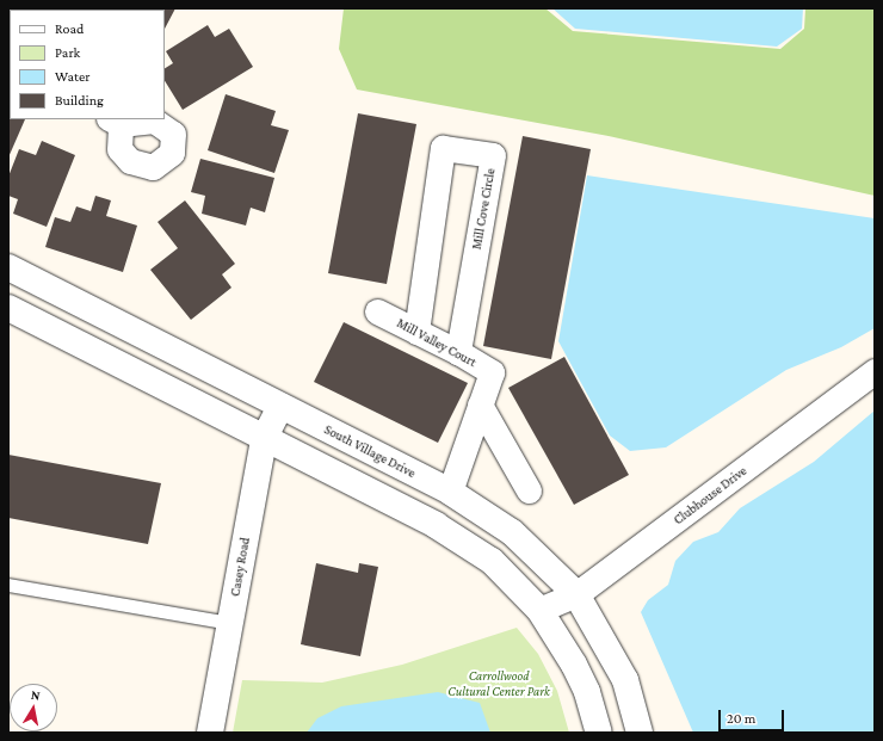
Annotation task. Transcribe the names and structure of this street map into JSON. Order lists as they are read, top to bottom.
{
  "streets": {
    "street": [
      "Mill Cove Circle",
      "Mill Valley Court",
      "South Village Drive",
      "Clubhouse Drive",
      "Casey Road"
    ]
  },
  "crossings": [
    ["Mill Cove Circle", "Mill Valley Court"],
    ["Mill Valley Court", "South Village Drive"],
    ["South Village Drive", "Clubhouse Drive"],
    ["South Village Drive", "Casey Road"]
  ],
  "parks": ["Carrollwood Cultural Center Park"],
  "legend": [
    "Road",
    "Park",
    "Water",
    "Building"
  ],
  "scale_bar": "20 m",
  "north": "top"
}
